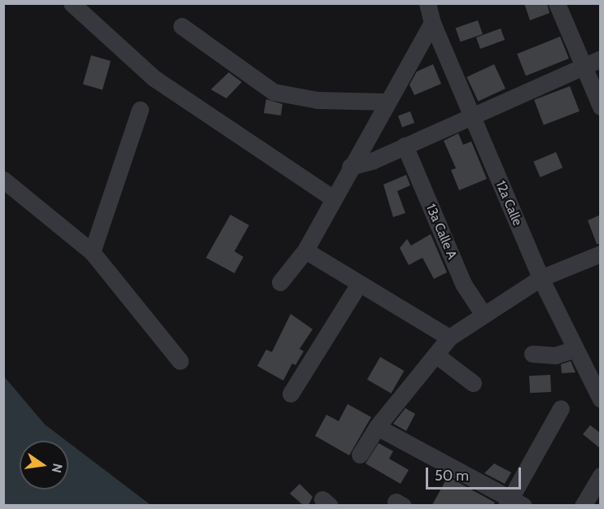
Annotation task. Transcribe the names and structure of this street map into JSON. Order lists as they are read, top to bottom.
{
  "streets": {
    "street": ["12a Calle", "13a Calle A"]
  },
  "scale_bar": "50 m",
  "north": "right"
}
